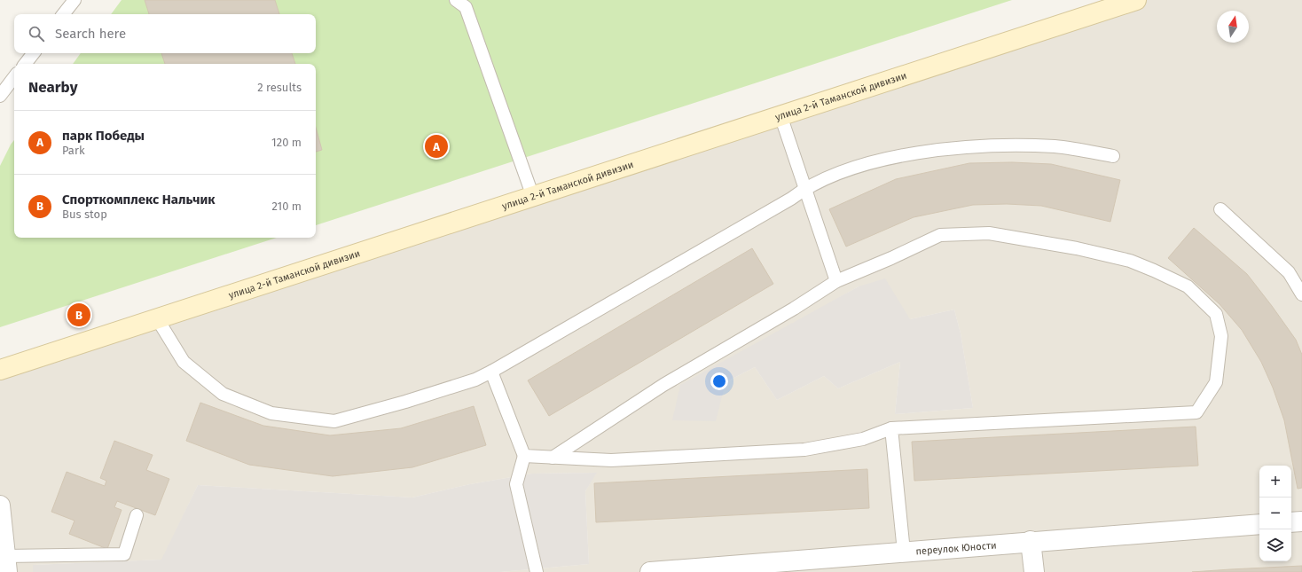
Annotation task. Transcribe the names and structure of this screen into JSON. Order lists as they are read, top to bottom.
{
  "streets": {
    "main road": ["улица 2-й Таманской дивизии"],
    "street": ["переулок Юности"]
  },
  "north": "top",
  "page": {
    "search": "Search here",
    "heading": ["Nearby", "2 results"],
    "list": [
      {
        "mark": "A",
        "name": "парк Победы",
        "note": "Park",
        "value": "120 m"
      },
      {
        "mark": "B",
        "name": "Спорткомплекс Нальчик",
        "note": "Bus stop",
        "value": "210 m"
      }
    ],
    "pins": ["A", "B"],
    "map_buttons": ["+", "−"]
  }
}
